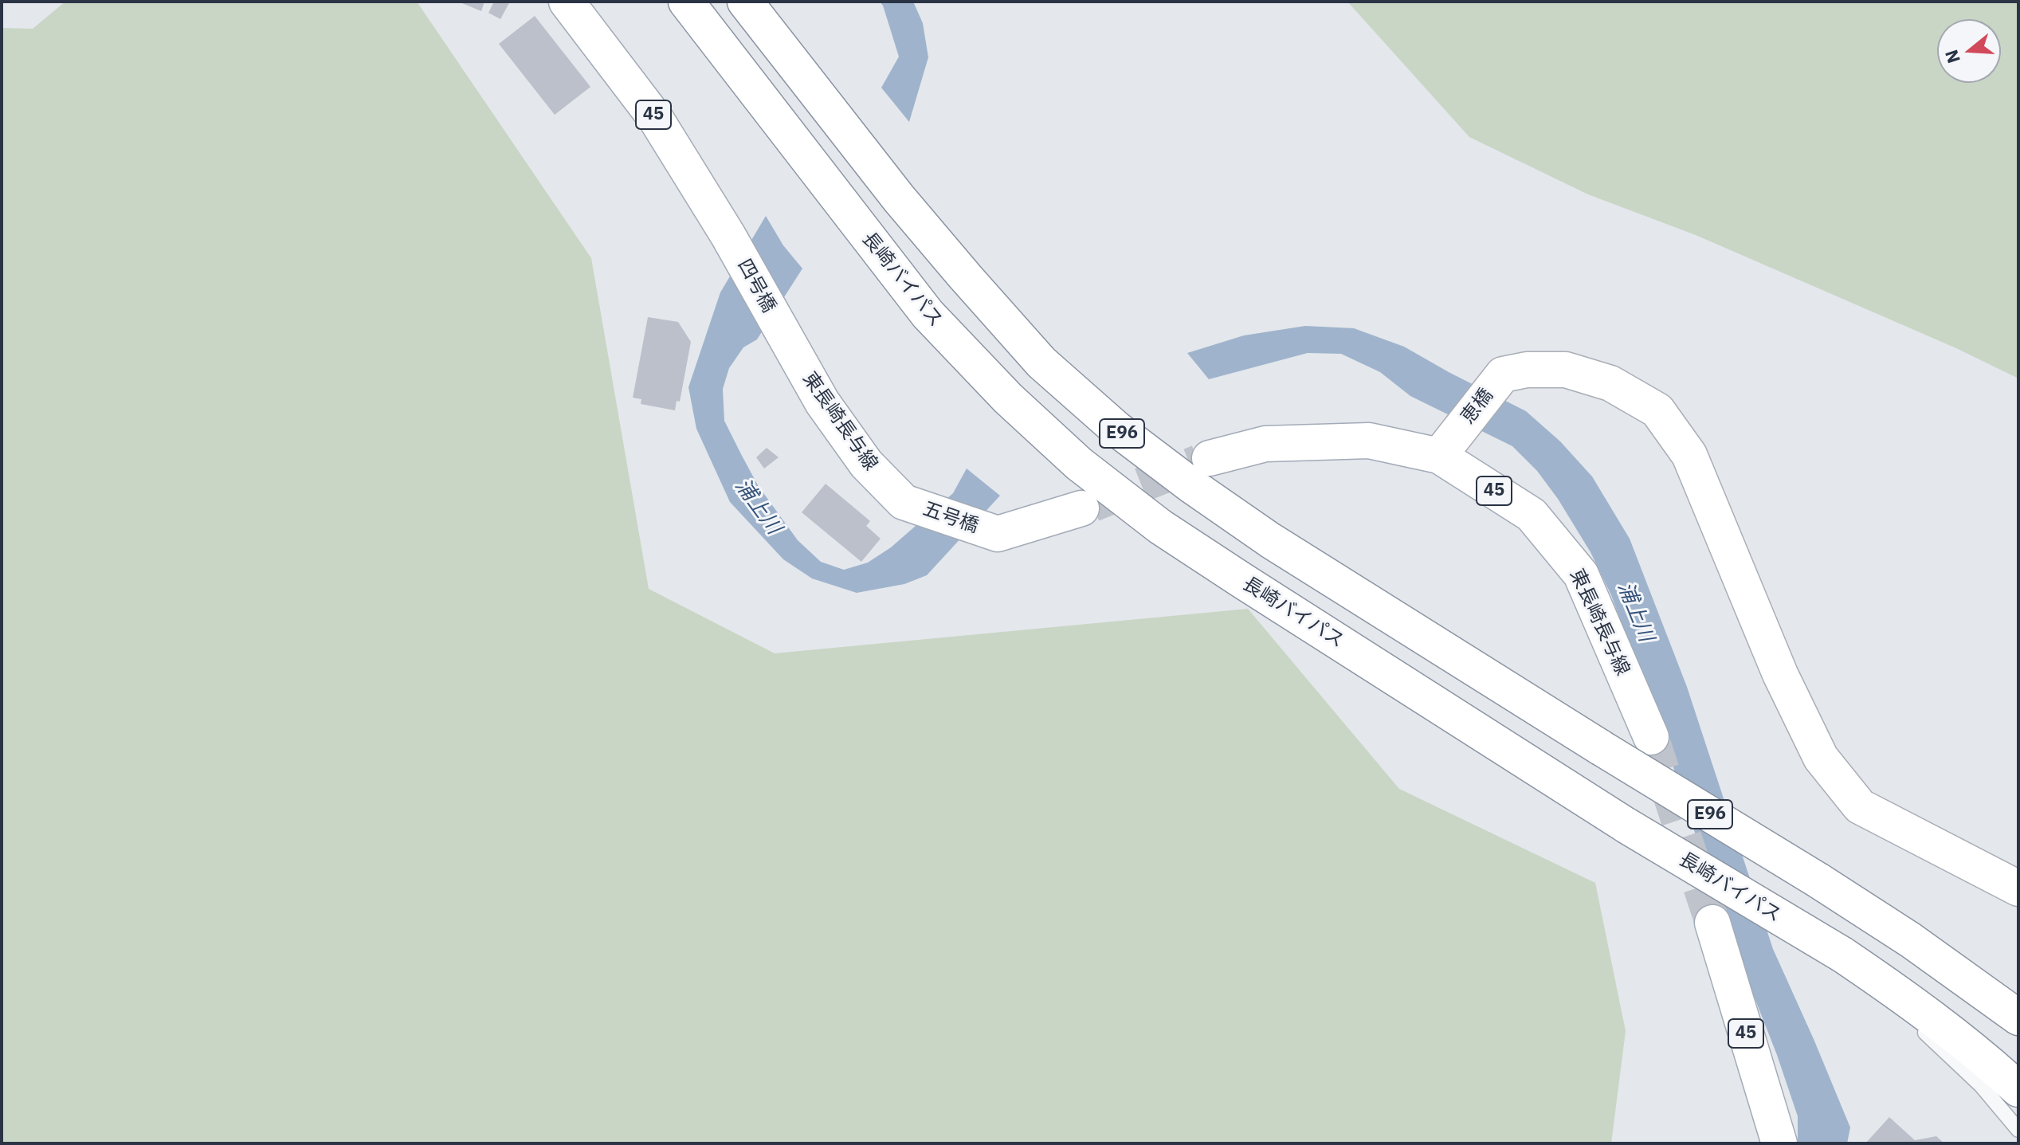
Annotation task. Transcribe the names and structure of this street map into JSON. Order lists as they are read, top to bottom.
{
  "streets": {
    "main road": [
      "45",
      "長崎バイパス",
      "四号橋",
      "恵橋",
      "東長崎長与線",
      "E96",
      "五号橋"
    ]
  },
  "crossings": [
    ["四号橋", "東長崎長与線"],
    ["恵橋", "東長崎長与線"],
    ["東長崎長与線", "五号橋"]
  ],
  "water": ["浦上川"],
  "north": "left"
}
